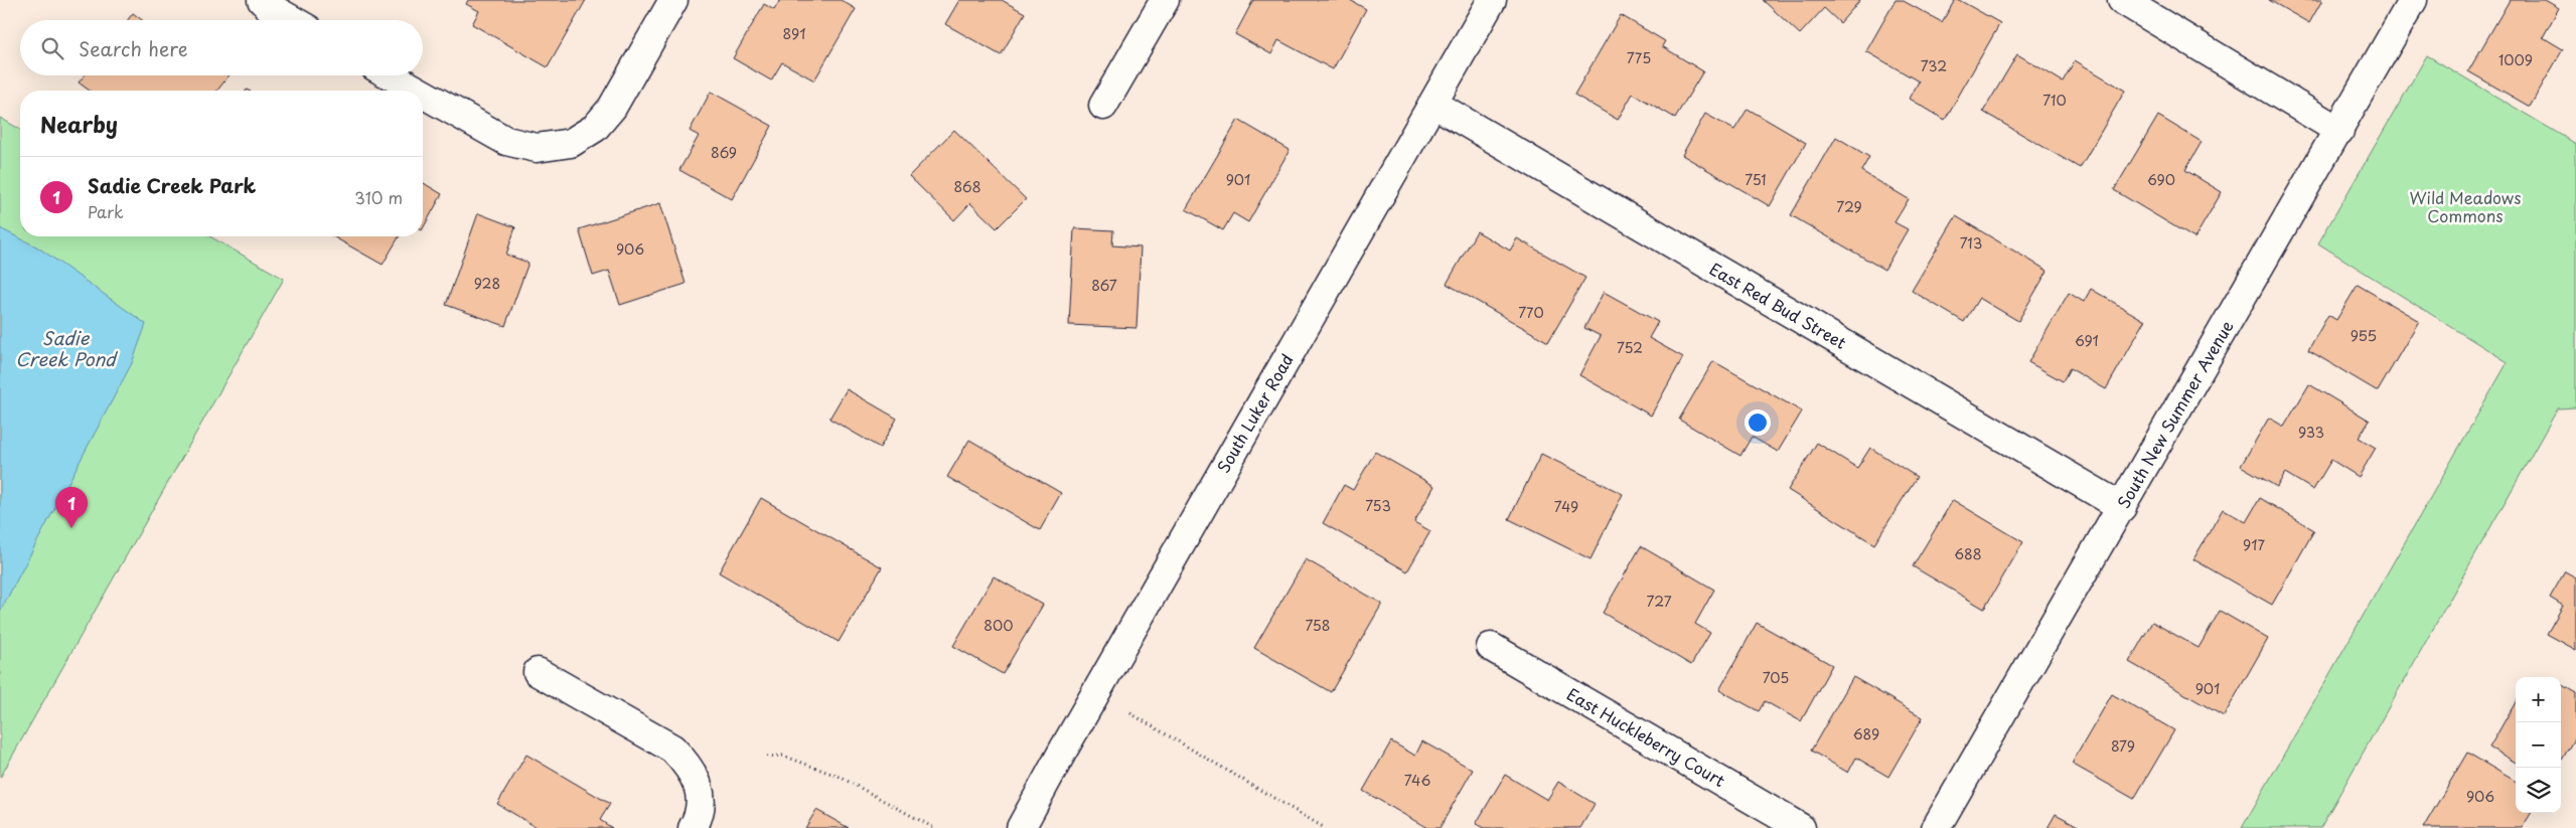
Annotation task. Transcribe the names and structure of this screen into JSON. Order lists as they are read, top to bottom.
{
  "streets": {
    "street": [
      "East Red Bud Street",
      "South Luker Road",
      "South New Summer Avenue",
      "East Huckleberry Court"
    ]
  },
  "crossings": [
    ["East Red Bud Street", "South Luker Road"],
    ["East Red Bud Street", "South New Summer Avenue"]
  ],
  "water": ["Sadie Creek Pond"],
  "parks": ["Wild Meadows Commons"],
  "house_numbers": [
    "891",
    "775",
    "1009",
    "732",
    "710",
    "869",
    "901",
    "751",
    "690",
    "868",
    "729",
    "713",
    "906",
    "928",
    "867",
    "770",
    "955",
    "691",
    "752",
    "933",
    "753",
    "749",
    "917",
    "688",
    "727",
    "800",
    "758",
    "705",
    "901",
    "689",
    "879",
    "746",
    "906"
  ],
  "page": {
    "search": "Search here",
    "heading": "Nearby",
    "list": [
      {
        "mark": "1",
        "name": "Sadie Creek Park",
        "note": "Park",
        "value": "310 m"
      }
    ],
    "pins": "1",
    "map_buttons": ["+", "−"]
  }
}
